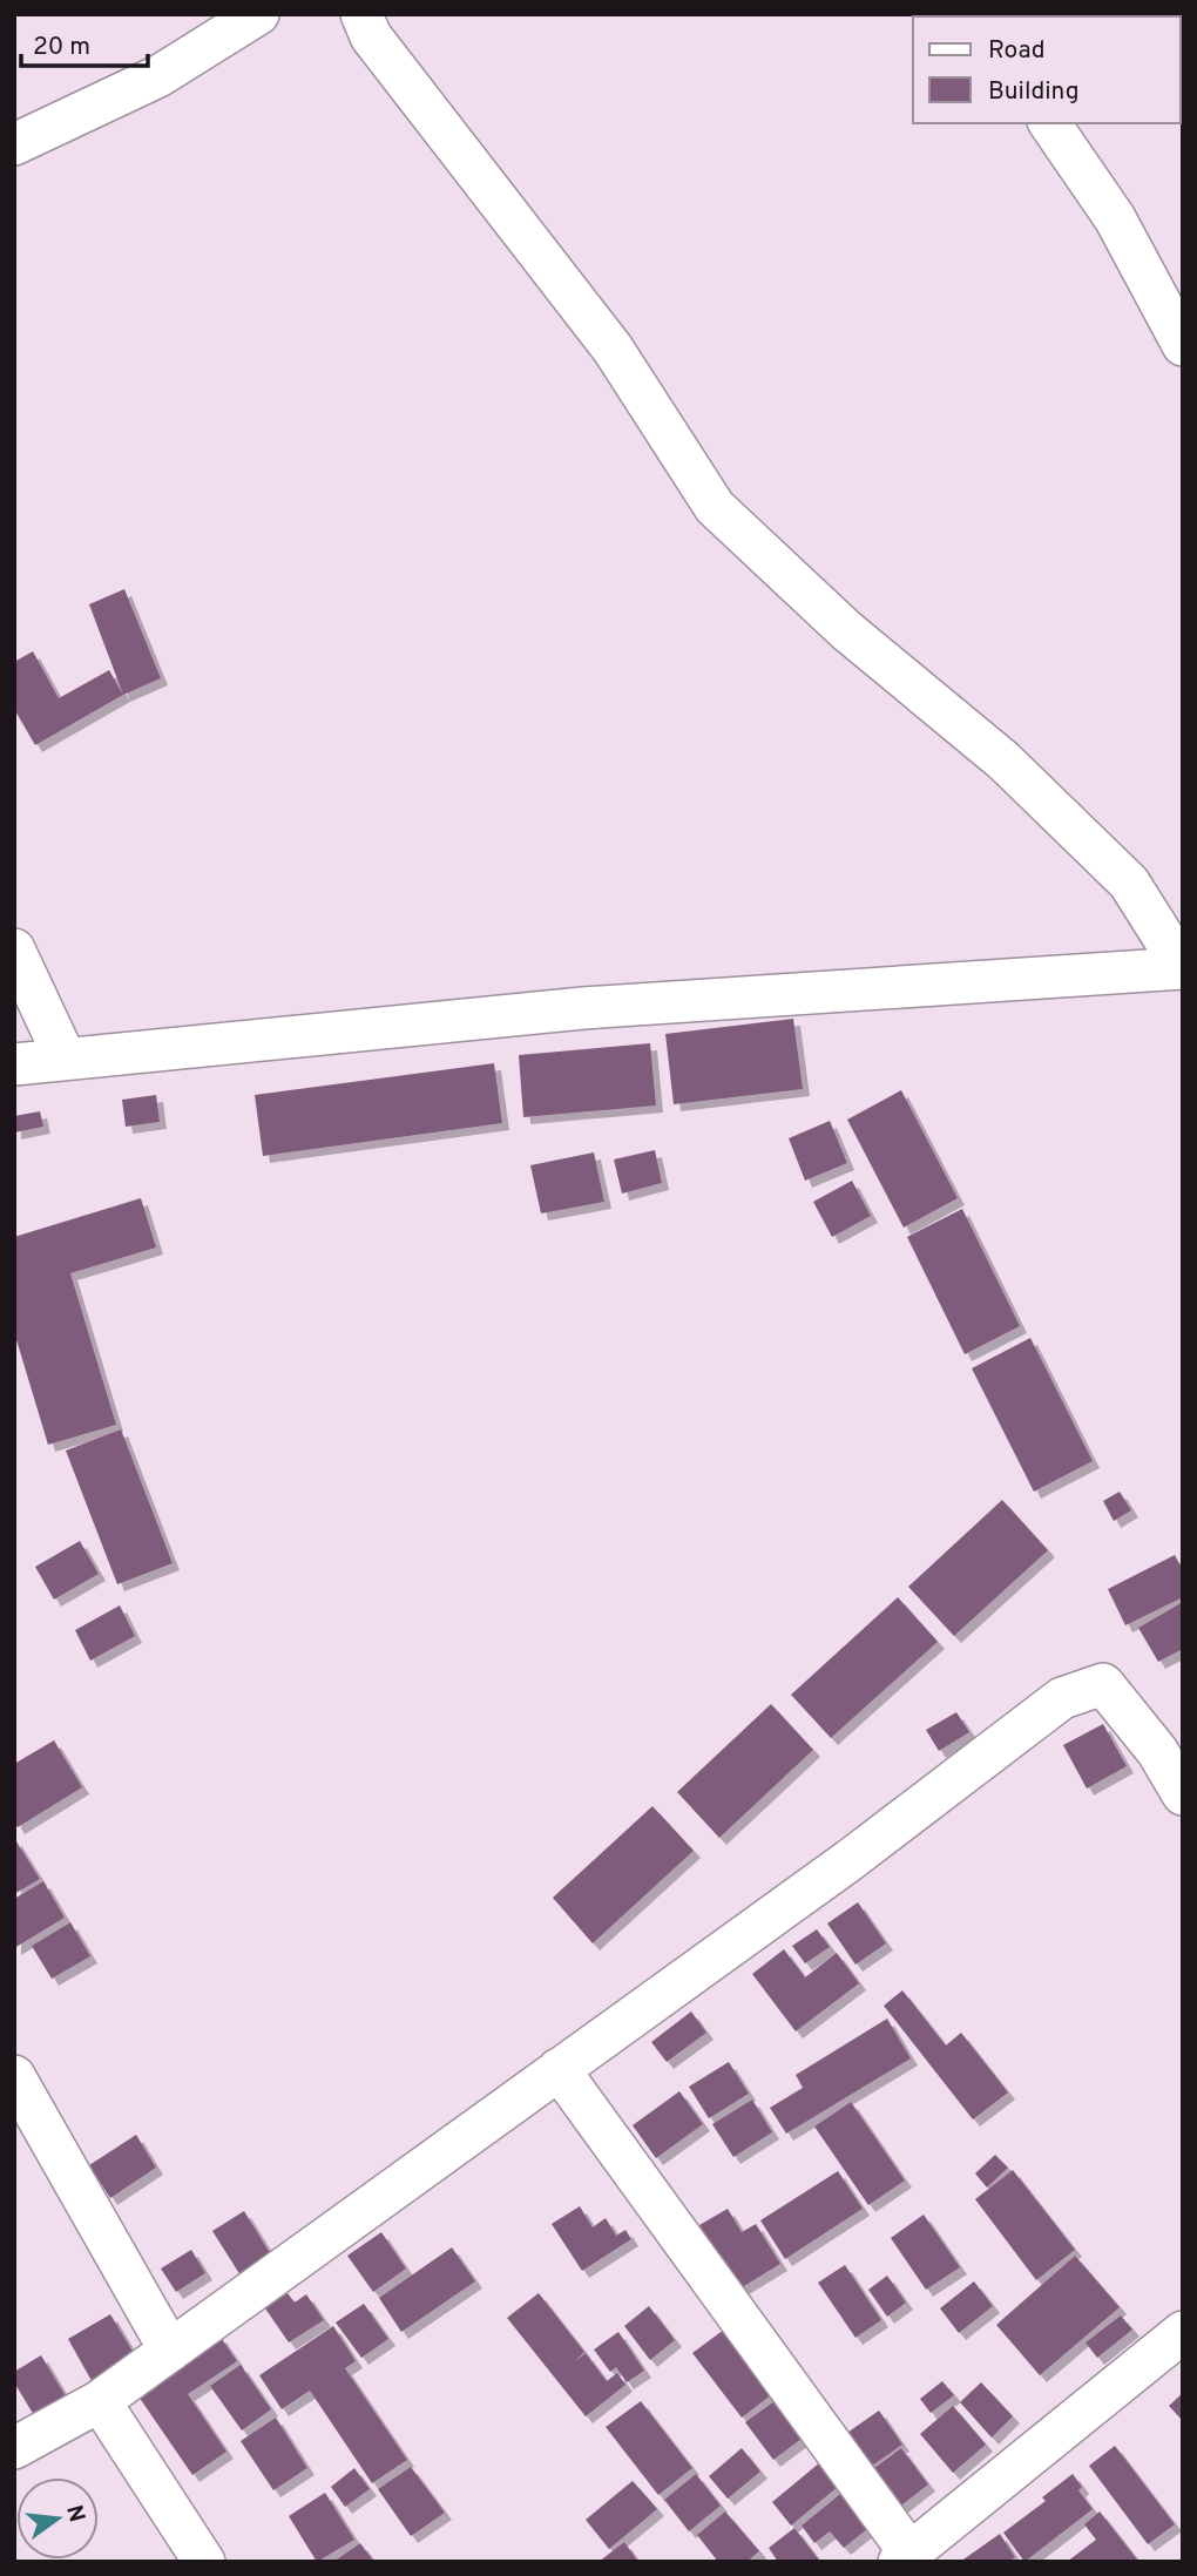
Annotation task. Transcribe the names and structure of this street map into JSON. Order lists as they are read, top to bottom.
{
  "legend": ["Road", "Building"],
  "scale_bar": "20 m",
  "north": "right"
}
